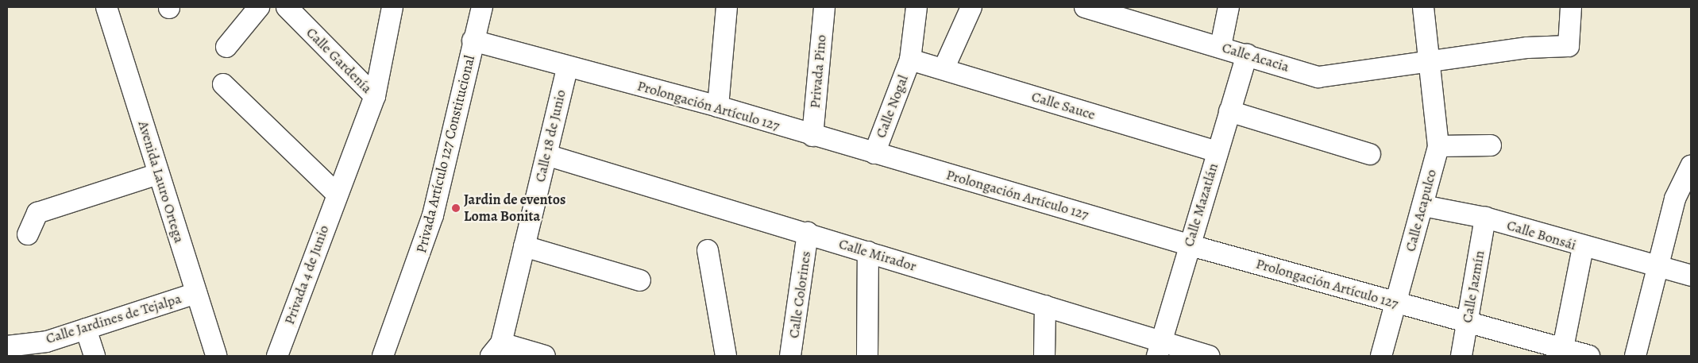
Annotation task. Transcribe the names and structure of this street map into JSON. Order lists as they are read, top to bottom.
{
  "streets": {
    "street": [
      "Calle Acacia",
      "Calle Gardenía",
      "Privada Pino",
      "Prolongación Artículo 127",
      "Calle Sauce",
      "Calle Nogal",
      "Calle 18 de Junio",
      "Privada Artículo 127 Constitucional",
      "Avenida Lauro Ortega",
      "Calle Mazatlán",
      "Calle Acapulco",
      "Calle Bonsái",
      "Calle Mirador",
      "Privada 4 de Junio",
      "Calle Jazmín",
      "Calle Colorines",
      "Calle Jardines de Tejalpa"
    ]
  },
  "crossings": [
    ["Calle Acacia", "Calle Mazatlán"],
    ["Calle Acacia", "Calle Acapulco"],
    ["Calle Gardenía", "Privada 4 de Junio"],
    ["Privada Pino", "Prolongación Artículo 127"],
    ["Prolongación Artículo 127", "Calle Nogal"],
    ["Prolongación Artículo 127", "Calle 18 de Junio"],
    ["Prolongación Artículo 127", "Privada Artículo 127 Constitucional"],
    ["Prolongación Artículo 127", "Calle Mazatlán"],
    ["Prolongación Artículo 127", "Calle Acapulco"],
    ["Prolongación Artículo 127", "Calle Jazmín"],
    ["Calle Sauce", "Calle Nogal"],
    ["Calle Sauce", "Calle Mazatlán"],
    ["Calle 18 de Junio", "Calle Mirador"],
    ["Avenida Lauro Ortega", "Calle Jardines de Tejalpa"],
    ["Calle Mazatlán", "Calle Mirador"],
    ["Calle Acapulco", "Calle Bonsái"],
    ["Calle Bonsái", "Calle Jazmín"],
    ["Calle Mirador", "Calle Colorines"]
  ],
  "places": ["Jardin de eventos Loma Bonita"]
}
